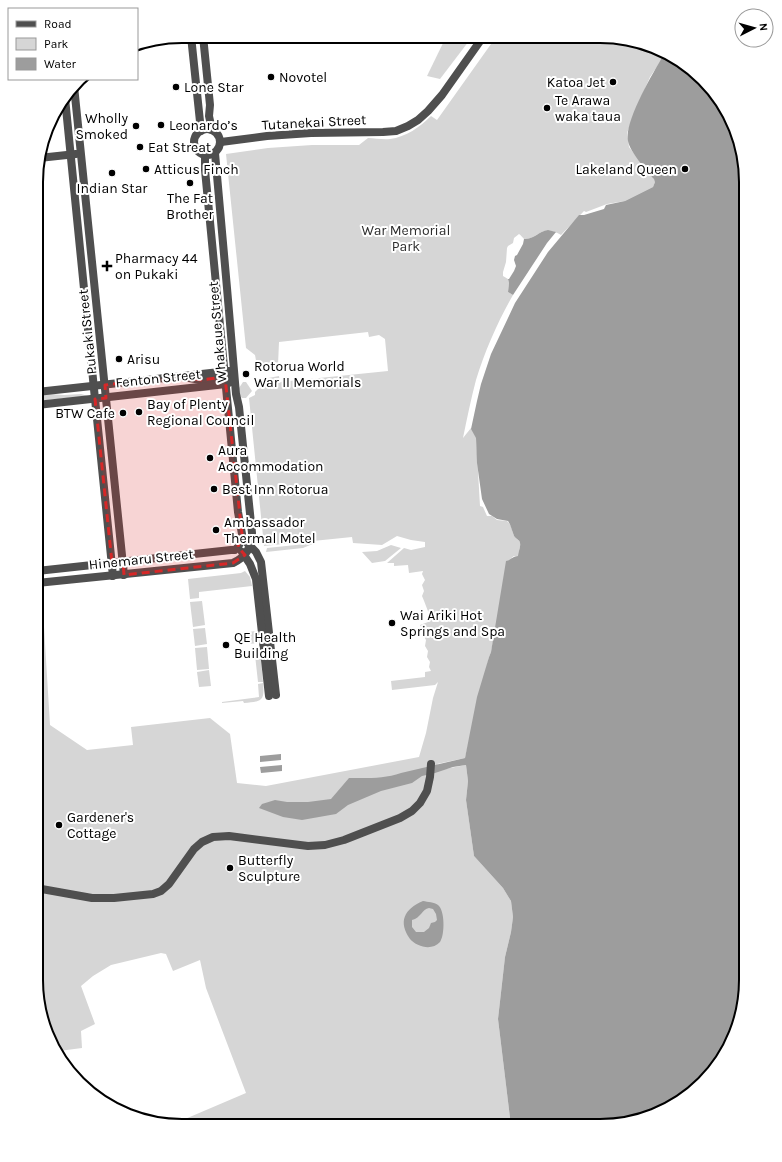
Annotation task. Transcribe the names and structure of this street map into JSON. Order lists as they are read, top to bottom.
{
  "streets": {
    "street": [
      "Tutanekai Street",
      "Pukaki Street",
      "Whakaue Street",
      "Fenton Street",
      "Hinemaru Street"
    ]
  },
  "crossings": [
    ["Tutanekai Street", "Whakaue Street"],
    ["Pukaki Street", "Fenton Street"],
    ["Pukaki Street", "Hinemaru Street"],
    ["Whakaue Street", "Fenton Street"],
    ["Whakaue Street", "Hinemaru Street"]
  ],
  "parks": ["War Memorial Park"],
  "places": {
    "other": [
      "Novotel",
      "Katoa Jet",
      "Lone Star",
      "Te Arawa waka taua",
      "Leonardo’s",
      "Wholly Smoked",
      "Eat Streat",
      "Atticus Finch",
      "Lakeland Queen",
      "Indian Star",
      "The Fat Brother",
      "Arisu",
      "Rotorua World War II Memorials",
      "Bay of Plenty Regional Council",
      "BTW Cafe",
      "Aura Accommodation",
      "Best Inn Rotorua",
      "Ambassador Thermal Motel",
      "Wai Ariki Hot Springs and Spa",
      "QE Health Building",
      "Gardener's Cottage",
      "Butterfly Sculpture"
    ],
    "health": ["Pharmacy 44 on Pukaki"]
  },
  "legend": ["Road", "Park", "Water"],
  "north": "right"
}
